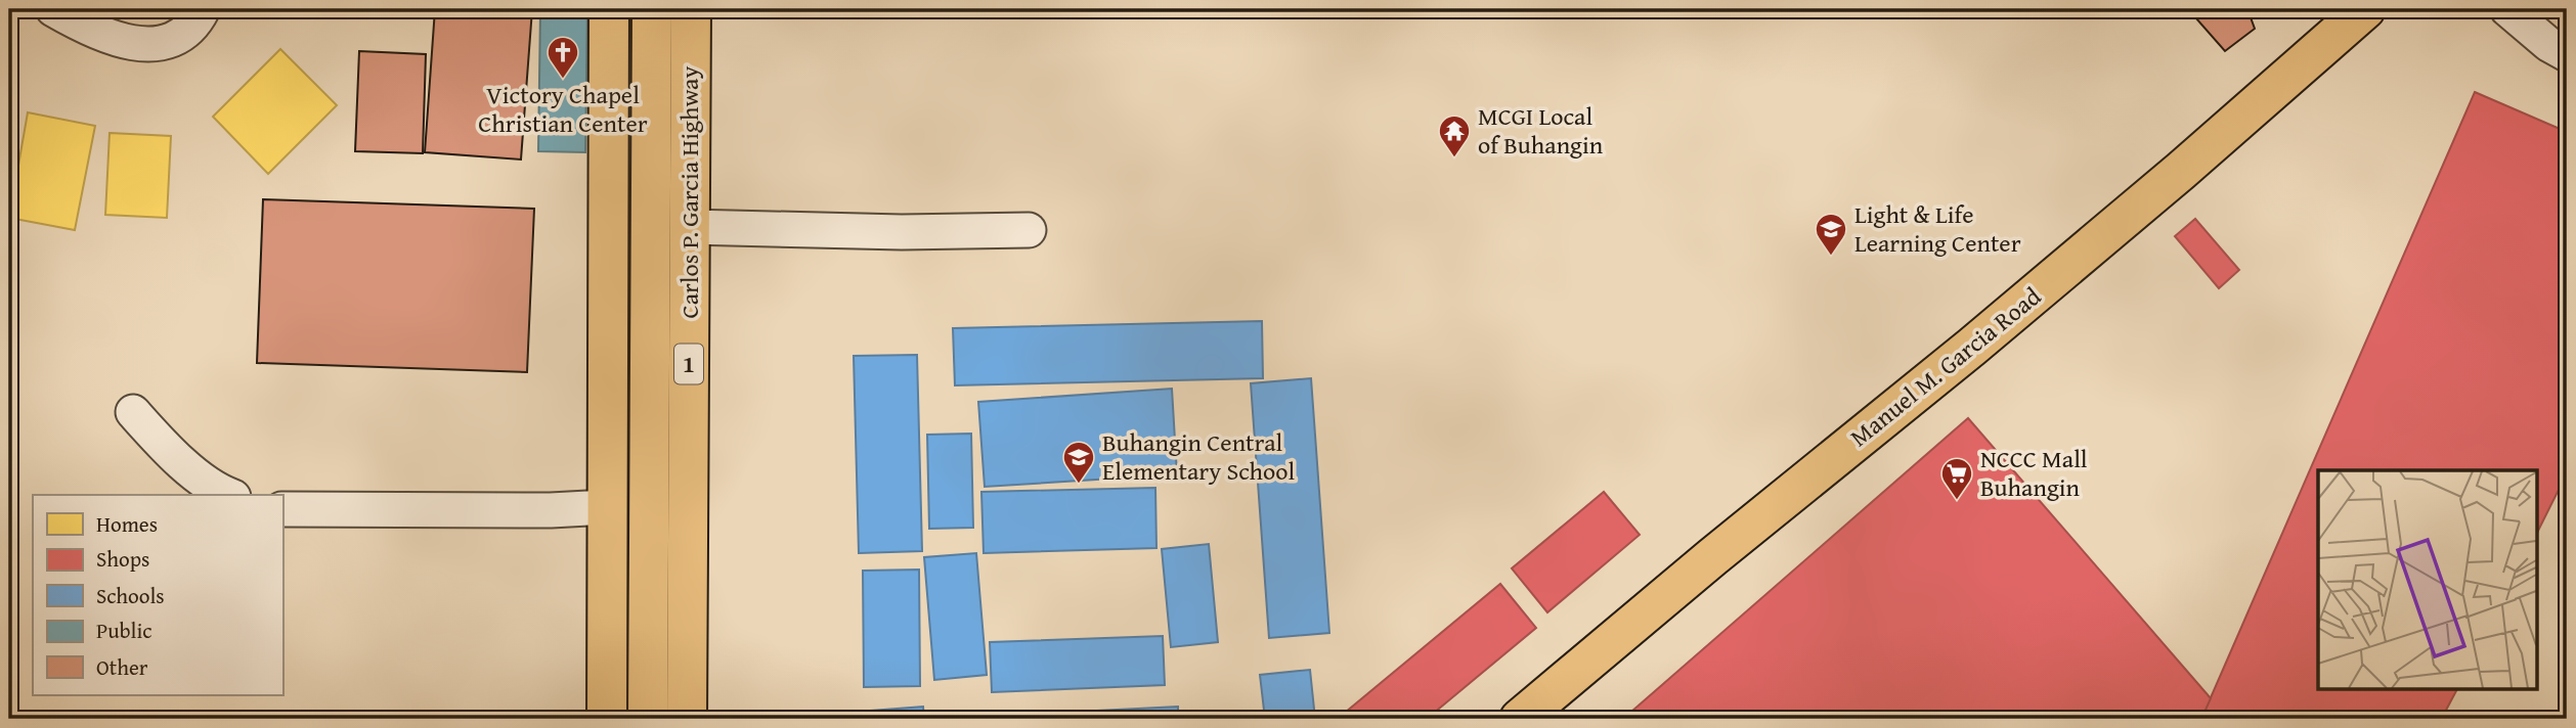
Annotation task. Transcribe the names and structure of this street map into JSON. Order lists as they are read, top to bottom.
{
  "streets": {
    "main road": ["Carlos P. Garcia Highway", "1", "Manuel M. Garcia Road"]
  },
  "places": {
    "church": ["Victory Chapel Christian Center"],
    "temple": ["MCGI Local of Buhangin"],
    "school or university": ["Light & Life Learning Center", "Buhangin Central Elementary School"],
    "supermarket": ["NCCC Mall Buhangin"]
  },
  "legend": [
    "Homes",
    "Shops",
    "Schools",
    "Public",
    "Other"
  ]
}
